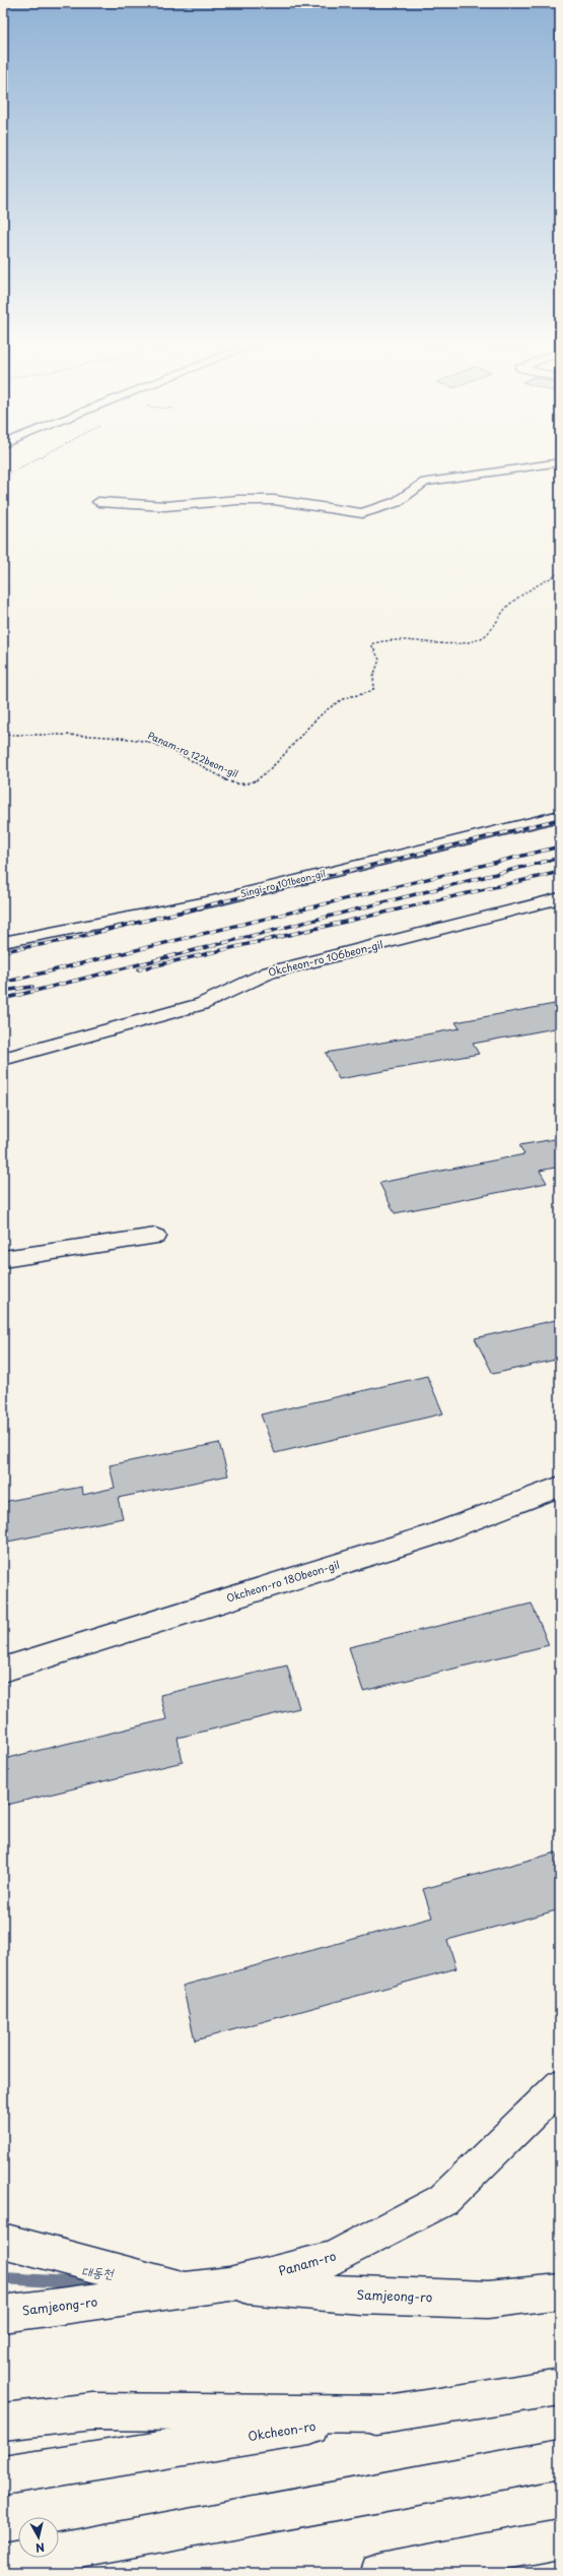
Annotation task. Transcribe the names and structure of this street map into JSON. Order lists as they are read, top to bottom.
{
  "streets": {
    "main road": [
      "Singi-ro 101beon-gil",
      "Okcheon-ro 106beon-gil",
      "Okcheon-ro 180beon-gil",
      "Panam-ro",
      "Samjeong-ro",
      "Okcheon-ro"
    ],
    "path": ["Panam-ro 122beon-gil"]
  },
  "crossings": [
    ["Panam-ro", "Samjeong-ro"]
  ],
  "water": ["대동천"],
  "north": "bottom"
}
